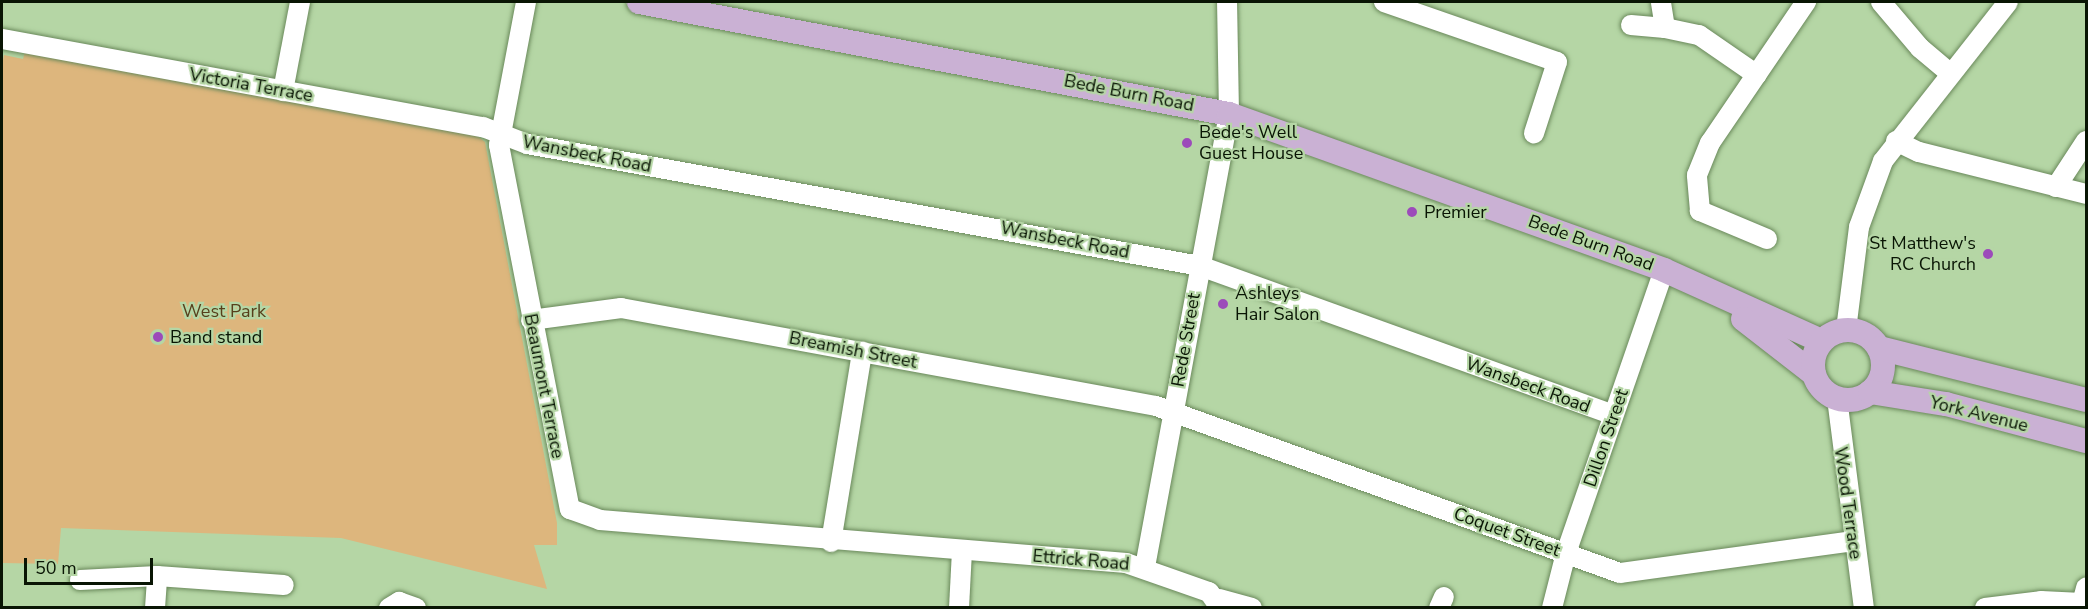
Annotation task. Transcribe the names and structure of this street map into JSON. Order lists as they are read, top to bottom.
{
  "streets": {
    "main road": ["Bede Burn Road", "York Avenue"],
    "street": [
      "Victoria Terrace",
      "Wansbeck Road",
      "Rede Street",
      "Breamish Street",
      "Beaumont Terrace",
      "Dillon Street",
      "Wood Terrace",
      "Coquet Street",
      "Ettrick Road"
    ]
  },
  "crossings": [
    ["Victoria Terrace", "Wansbeck Road"],
    ["Victoria Terrace", "Beaumont Terrace"],
    ["Bede Burn Road", "Rede Street"],
    ["Bede Burn Road", "York Avenue"],
    ["Bede Burn Road", "Dillon Street"],
    ["Bede Burn Road", "Wood Terrace"],
    ["Wansbeck Road", "Rede Street"],
    ["Wansbeck Road", "Beaumont Terrace"],
    ["Wansbeck Road", "Dillon Street"],
    ["Rede Street", "Breamish Street"],
    ["Rede Street", "Coquet Street"],
    ["Rede Street", "Ettrick Road"],
    ["Breamish Street", "Beaumont Terrace"],
    ["Breamish Street", "Coquet Street"],
    ["Beaumont Terrace", "Ettrick Road"],
    ["York Avenue", "Wood Terrace"],
    ["Dillon Street", "Coquet Street"],
    ["Wood Terrace", "Coquet Street"]
  ],
  "parks": ["West Park"],
  "places": [
    "Bede's Well Guest House",
    "Premier",
    "St Matthew's RC Church",
    "Ashleys Hair Salon",
    "Band stand"
  ],
  "scale_bar": "50 m"
}
